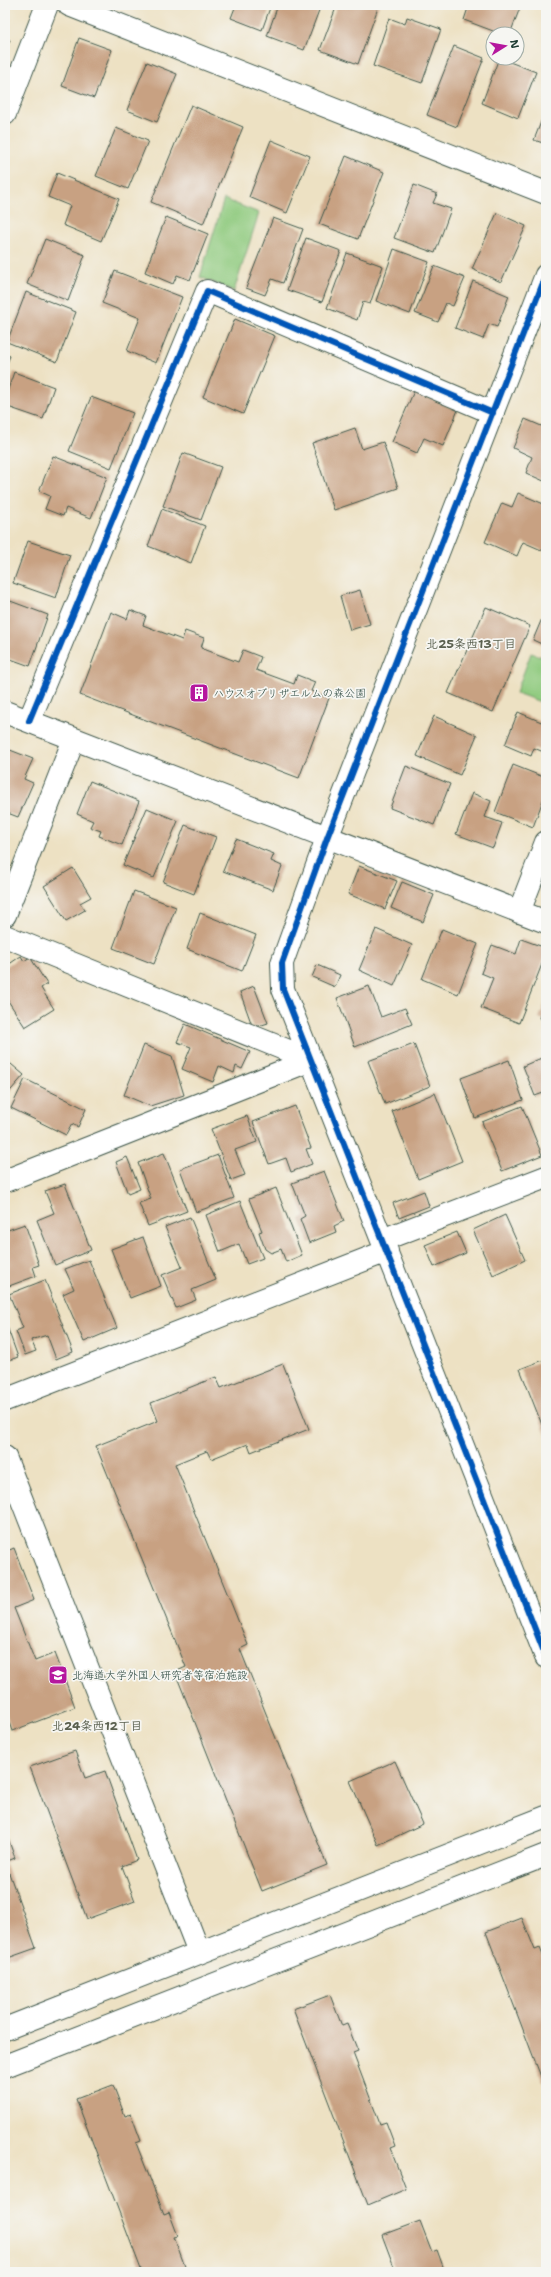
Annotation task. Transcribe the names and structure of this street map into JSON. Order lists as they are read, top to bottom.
{
  "districts": ["北25条西13丁目", "北24条西12丁目"],
  "places": {
    "building": ["ハウスオブリザエルムの森公園"],
    "school or university": ["北海道大学外国人研究者等宿泊施設"]
  },
  "north": "right"
}
